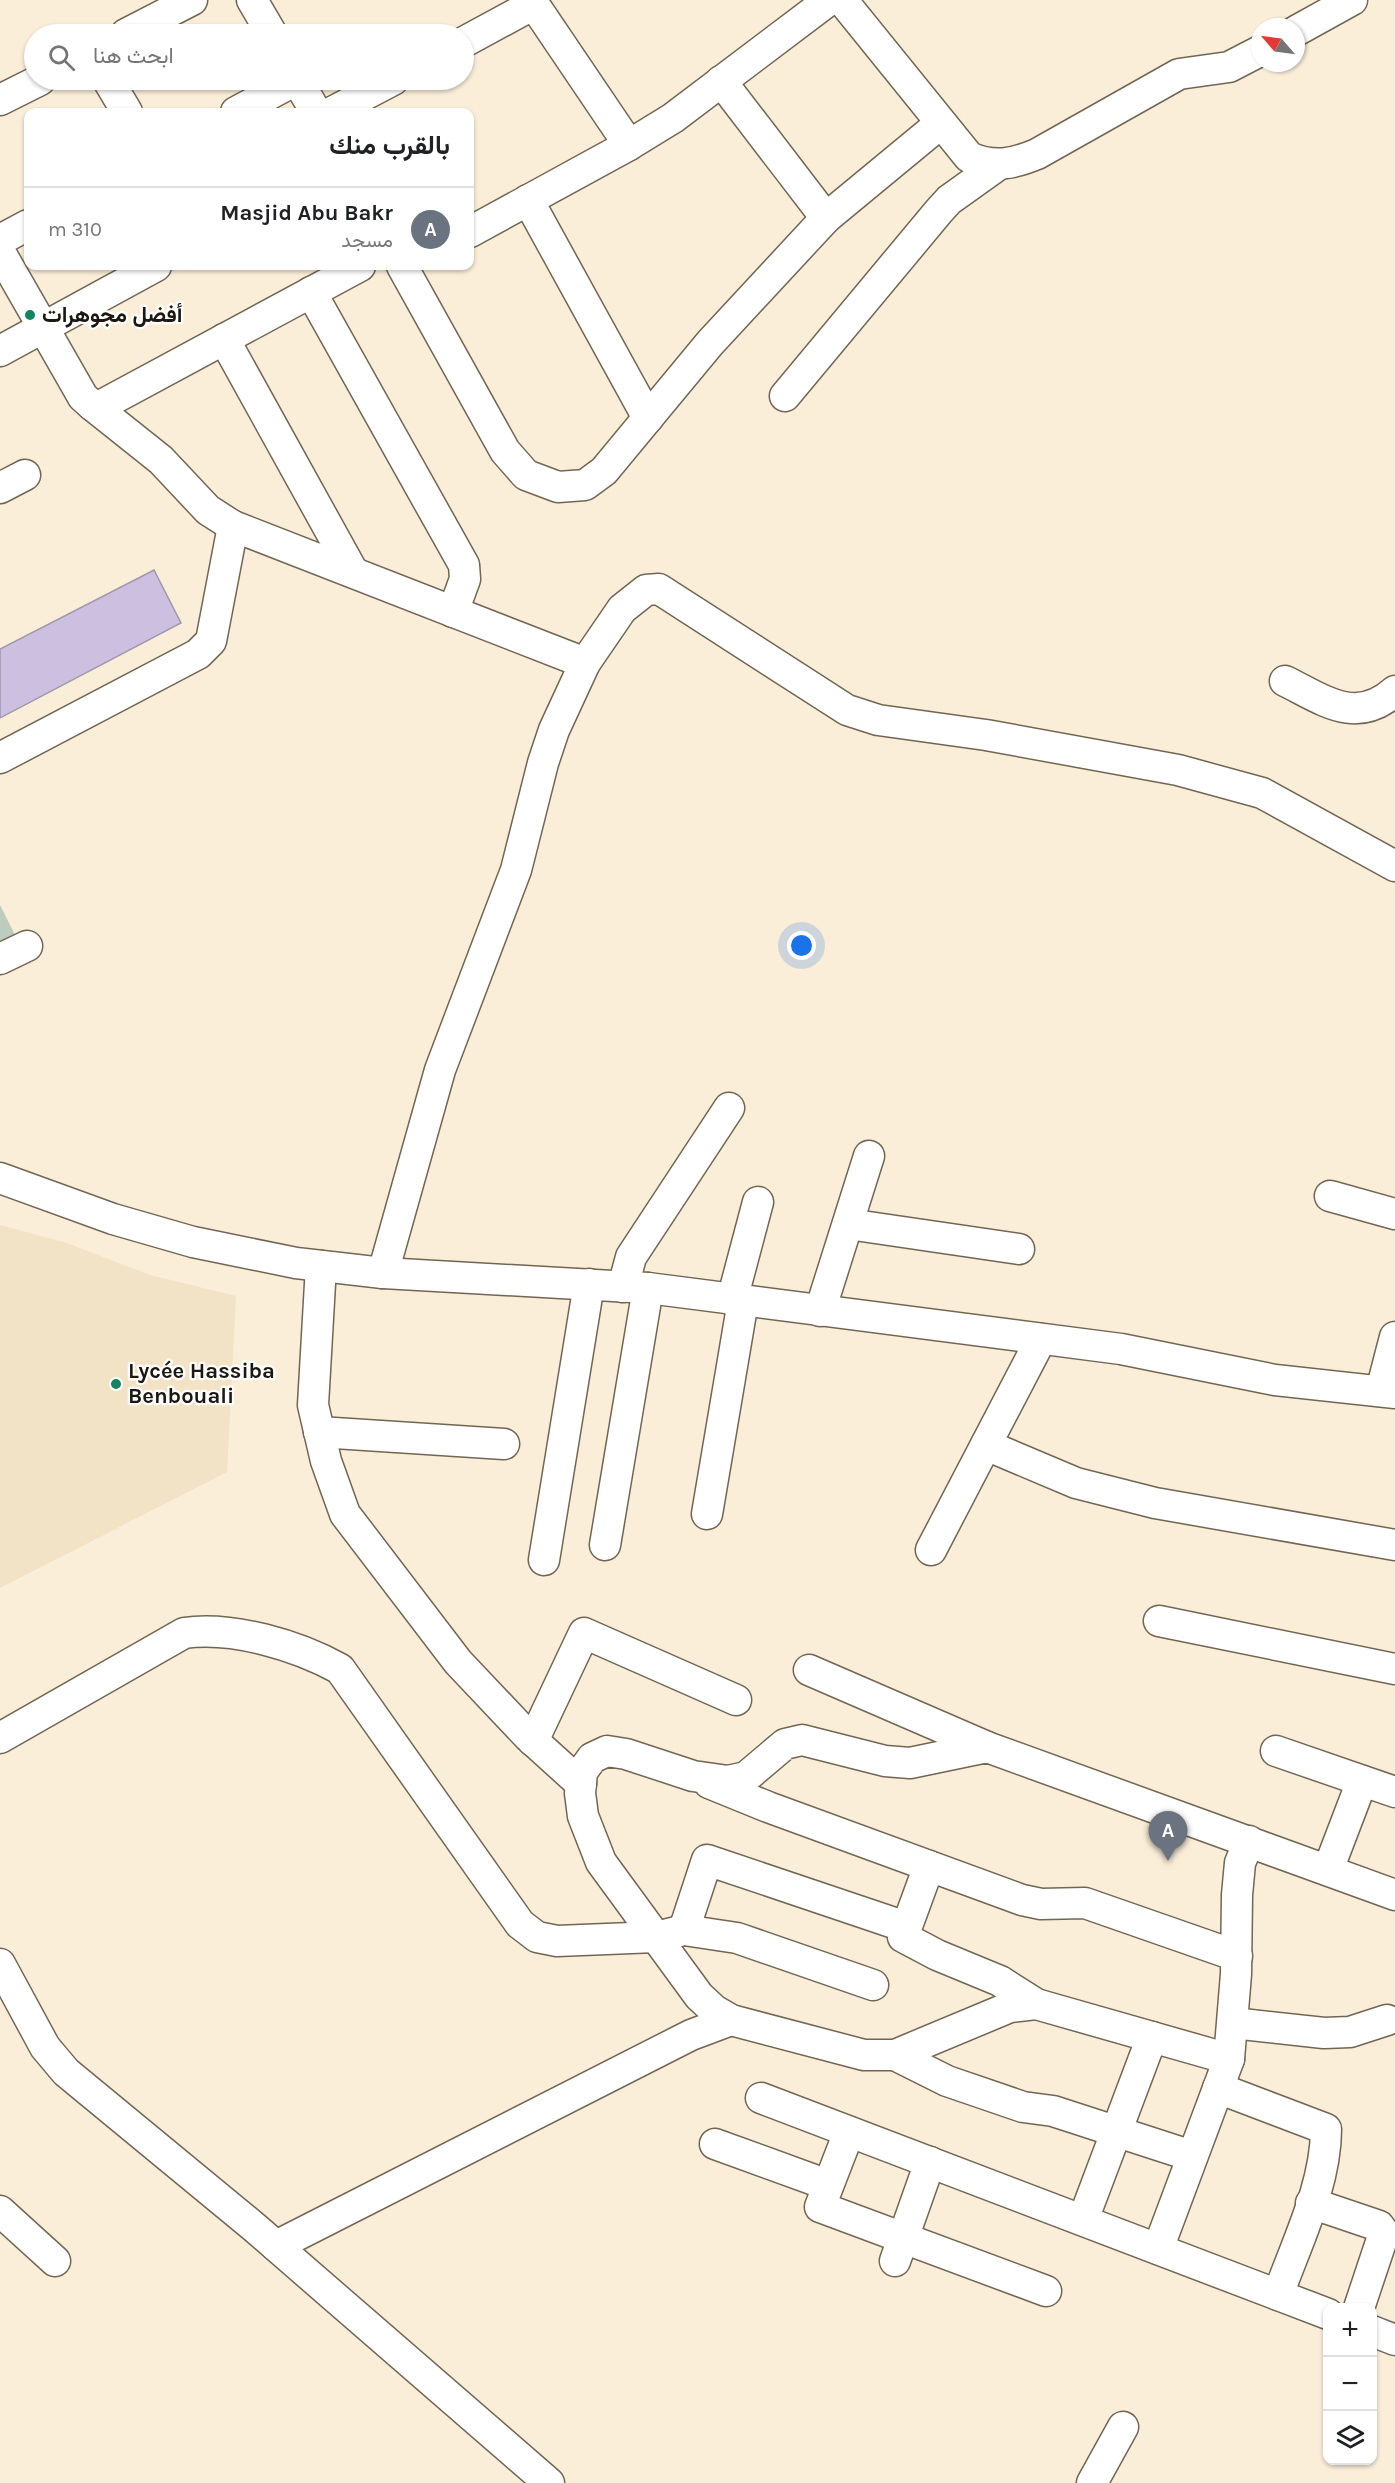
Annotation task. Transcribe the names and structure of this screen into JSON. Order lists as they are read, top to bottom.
{
  "places": ["أفضل مجوهرات", "Lycée Hassiba Benbouali"],
  "north": "top left",
  "page": {
    "search": "ابحث هنا",
    "heading": "بالقرب منك",
    "list": [
      {
        "mark": "A",
        "name": "Masjid Abu Bakr",
        "note": "مسجد",
        "value": "310 m"
      }
    ],
    "pins": "A",
    "map_buttons": ["+", "−"]
  }
}
